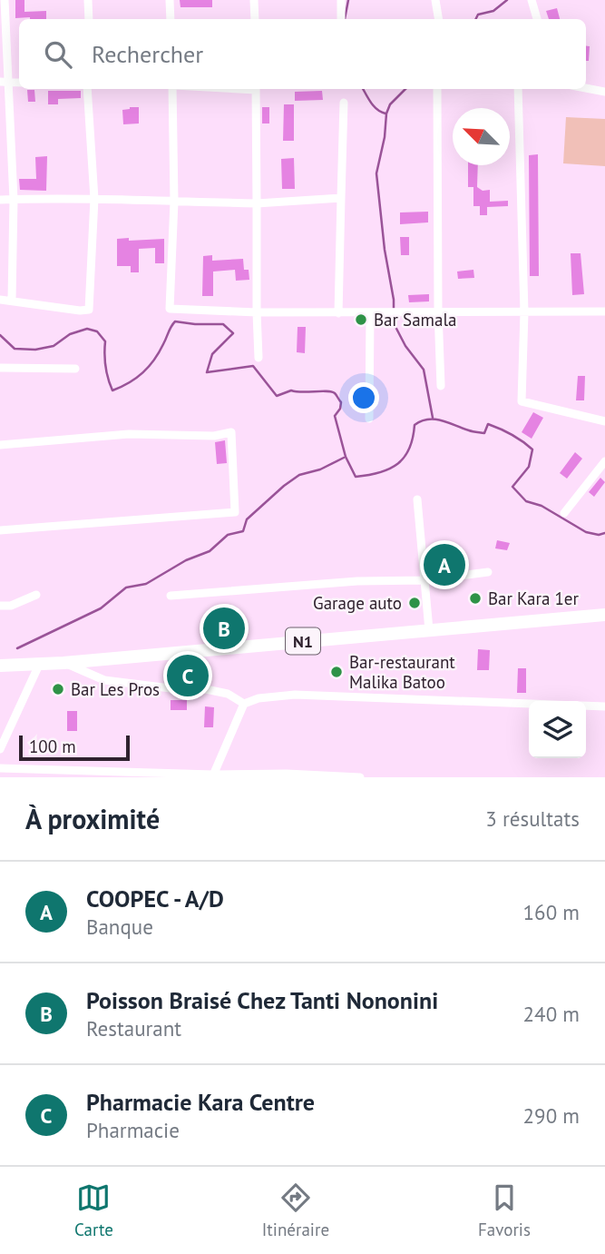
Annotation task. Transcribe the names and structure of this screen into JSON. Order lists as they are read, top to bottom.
{
  "streets": {
    "highway": ["N1"]
  },
  "places": [
    "Bar Samala",
    "Bar Kara 1er",
    "Garage auto",
    "Bar-restaurant Malika Batoo",
    "Bar Les Pros"
  ],
  "scale_bar": "100 m",
  "north": "top left",
  "page": {
    "search": "Rechercher",
    "pins": ["A", "B", "C"],
    "scale": "100 m",
    "heading": ["À proximité", "3 résultats"],
    "list": [
      {
        "mark": "A",
        "name": "COOPEC - A/D",
        "note": "Banque",
        "value": "160 m"
      },
      {
        "mark": "B",
        "name": "Poisson Braisé Chez Tanti Nononini",
        "note": "Restaurant",
        "value": "240 m"
      },
      {
        "mark": "C",
        "name": "Pharmacie Kara Centre",
        "note": "Pharmacie",
        "value": "290 m"
      }
    ],
    "nav": ["Carte", "Itinéraire", "Favoris"]
  }
}
